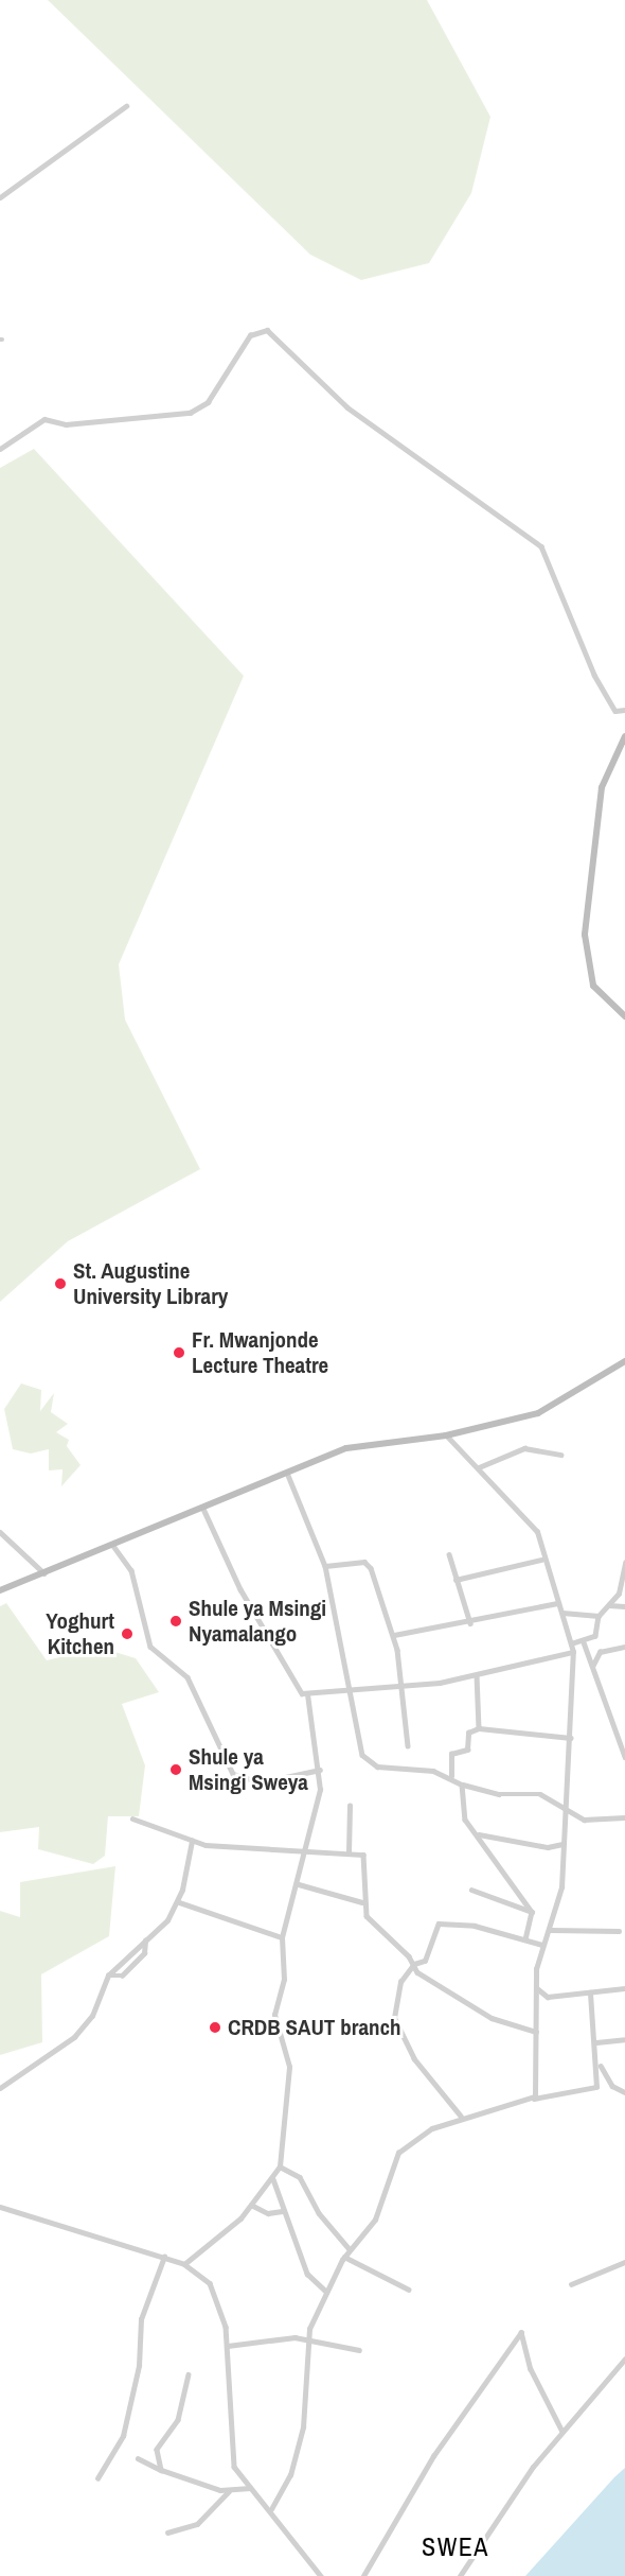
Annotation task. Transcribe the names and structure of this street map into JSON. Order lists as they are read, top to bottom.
{
  "districts": ["SWEA"],
  "places": [
    "St. Augustine University Library",
    "Fr. Mwanjonde Lecture Theatre",
    "Shule ya Msingi Nyamalango",
    "Yoghurt Kitchen",
    "Shule ya Msingi Sweya",
    "CRDB SAUT branch"
  ]
}
